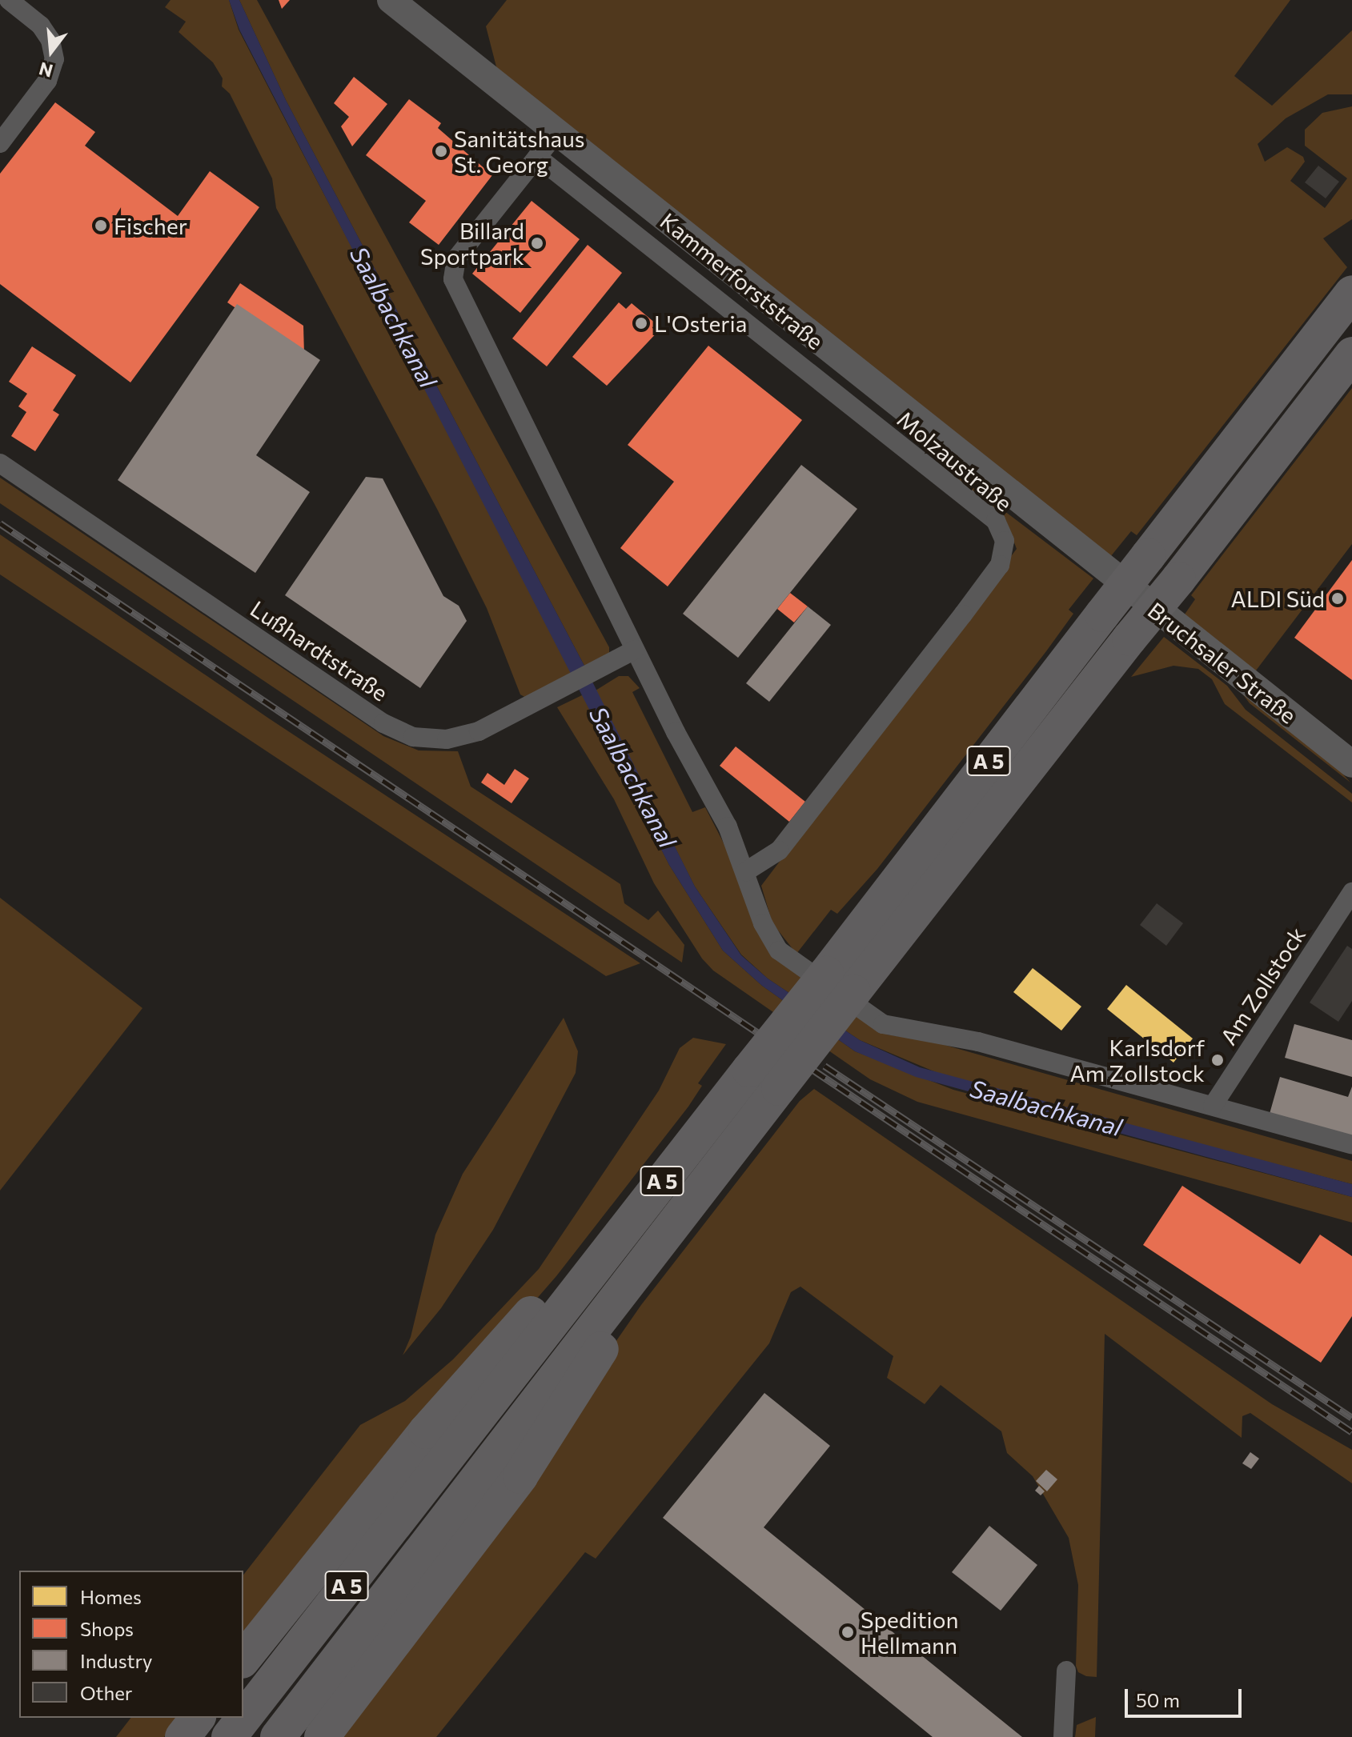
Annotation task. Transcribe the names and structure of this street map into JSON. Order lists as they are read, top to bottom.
{
  "streets": {
    "highway": ["A 5"],
    "street": [
      "Kammerforststraße",
      "Molzaustraße",
      "Lußhardtstraße",
      "Bruchsaler Straße",
      "Am Zollstock"
    ]
  },
  "crossings": [
    ["Kammerforststraße", "Bruchsaler Straße"]
  ],
  "water": ["Saalbachkanal"],
  "places": [
    "Sanitätshaus St. Georg",
    "Fischer",
    "Billard Sportpark",
    "L'Osteria",
    "ALDI Süd",
    "Karlsdorf Am Zollstock",
    "Spedition Hellmann"
  ],
  "legend": [
    "Homes",
    "Shops",
    "Industry",
    "Other"
  ],
  "scale_bar": "50 m",
  "north": "bottom"
}
